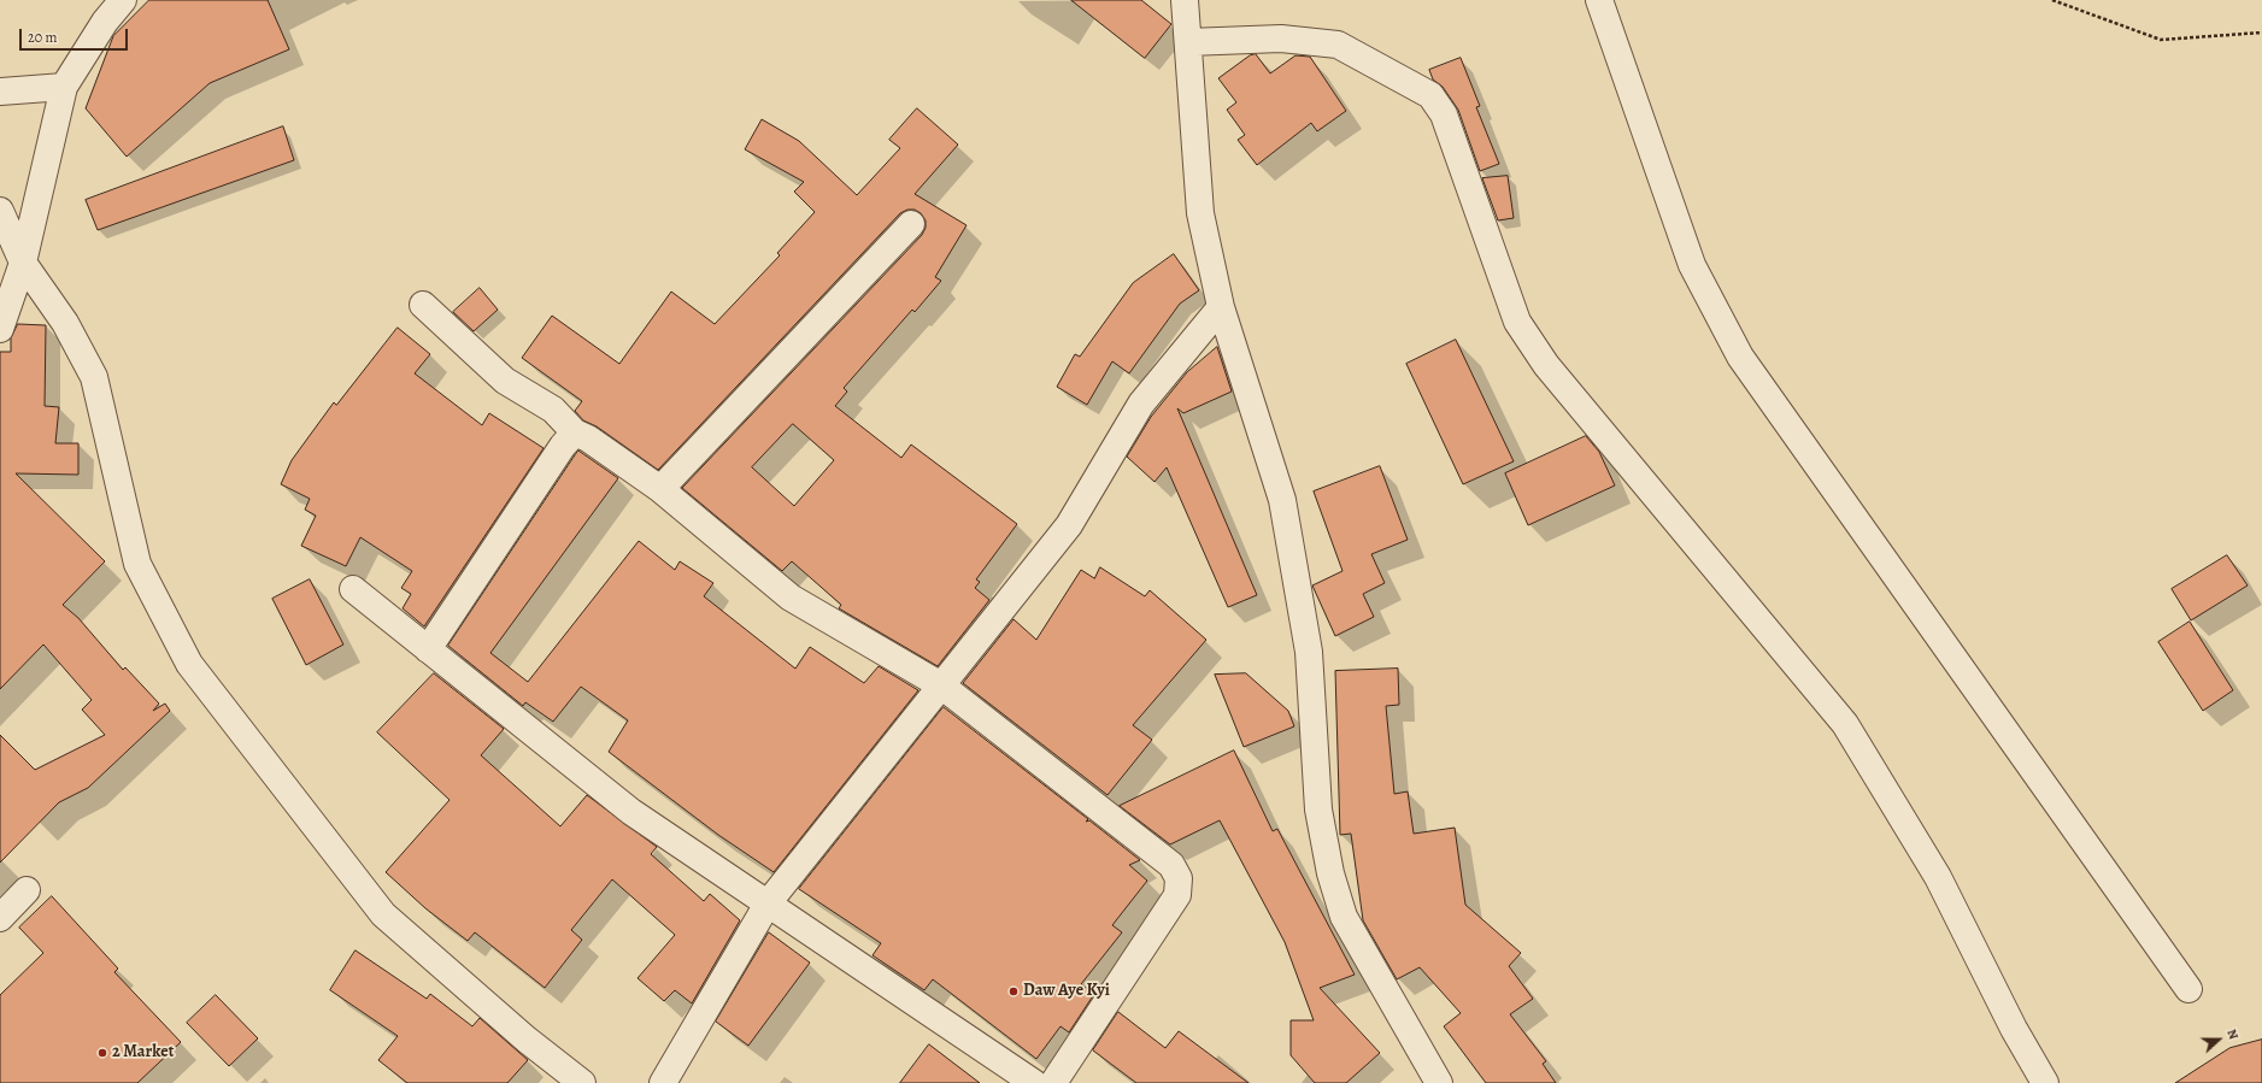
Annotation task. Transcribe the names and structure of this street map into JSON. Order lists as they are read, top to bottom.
{
  "places": ["Daw Aye Kyi", "2 Market"],
  "scale_bar": "20 m",
  "north": "right"
}
